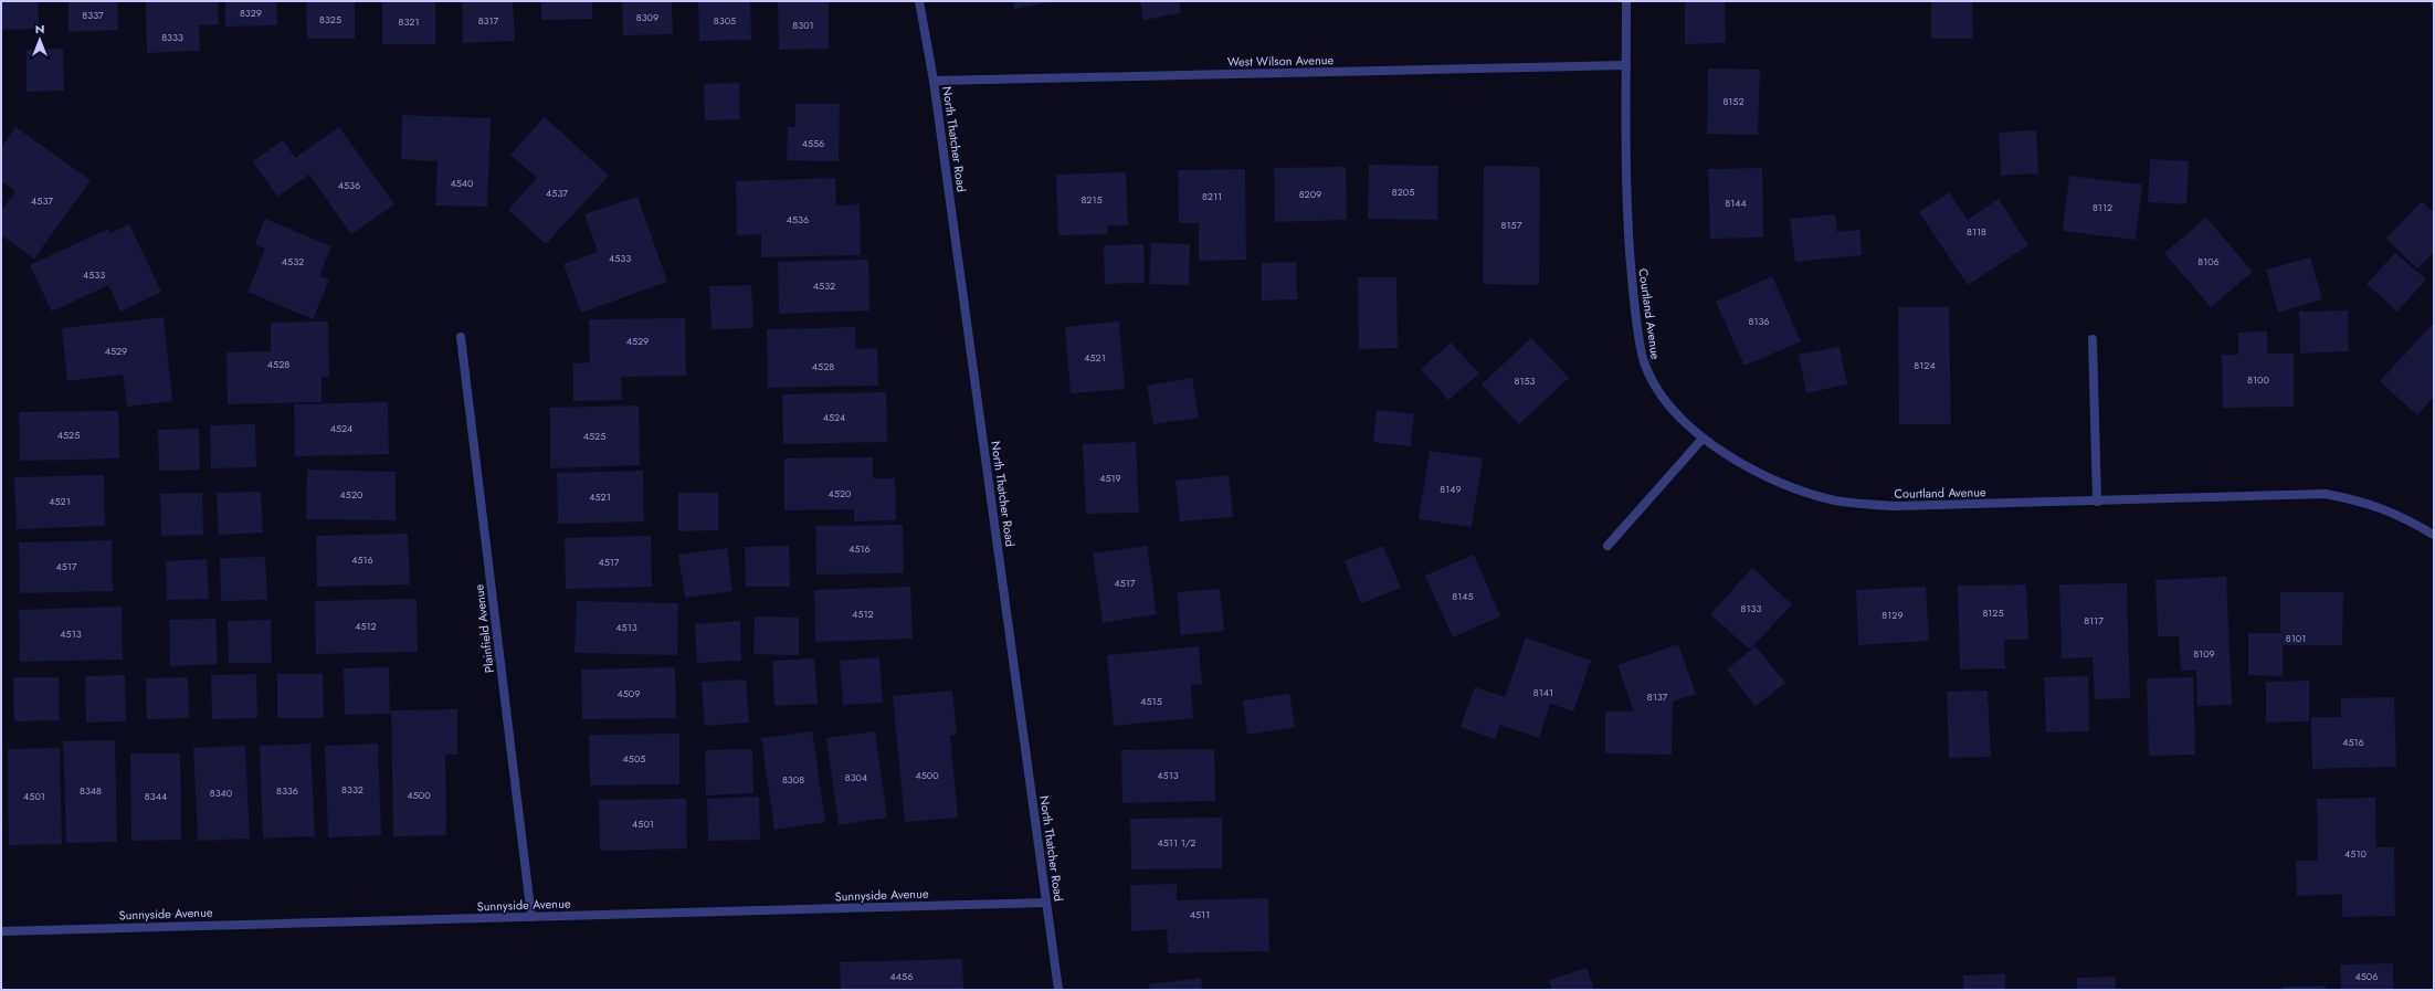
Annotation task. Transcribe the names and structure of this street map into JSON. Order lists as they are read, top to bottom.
{
  "streets": {
    "street": [
      "West Wilson Avenue",
      "North Thatcher Road",
      "Courtland Avenue",
      "Plainfield Avenue",
      "Sunnyside Avenue"
    ]
  },
  "crossings": [
    ["West Wilson Avenue", "North Thatcher Road"],
    ["West Wilson Avenue", "Courtland Avenue"],
    ["North Thatcher Road", "Sunnyside Avenue"],
    ["Plainfield Avenue", "Sunnyside Avenue"]
  ],
  "house_numbers": [
    "8329",
    "8337",
    "8309",
    "8325",
    "8317",
    "8305",
    "8321",
    "8301",
    "8333",
    "8152",
    "4556",
    "4540",
    "4536",
    "8205",
    "4537",
    "8209",
    "8211",
    "8215",
    "4537",
    "8144",
    "8112",
    "4536",
    "8157",
    "8118",
    "4533",
    "4532",
    "8106",
    "4533",
    "4532",
    "8136",
    "4529",
    "4529",
    "4521",
    "4528",
    "8124",
    "4528",
    "8100",
    "8153",
    "4524",
    "4524",
    "4525",
    "4525",
    "4519",
    "8149",
    "4520",
    "4520",
    "4521",
    "4521",
    "4516",
    "4516",
    "4517",
    "4517",
    "4517",
    "8145",
    "8133",
    "8125",
    "4512",
    "8129",
    "8117",
    "4512",
    "4513",
    "4513",
    "8101",
    "8109",
    "8141",
    "4509",
    "8137",
    "4515",
    "4516",
    "4505",
    "4500",
    "4513",
    "8304",
    "8308",
    "8332",
    "8348",
    "8336",
    "8340",
    "4500",
    "4501",
    "8344",
    "4501",
    "4511 1/2",
    "4510",
    "4511",
    "4456",
    "4506"
  ],
  "north": "top"
}
